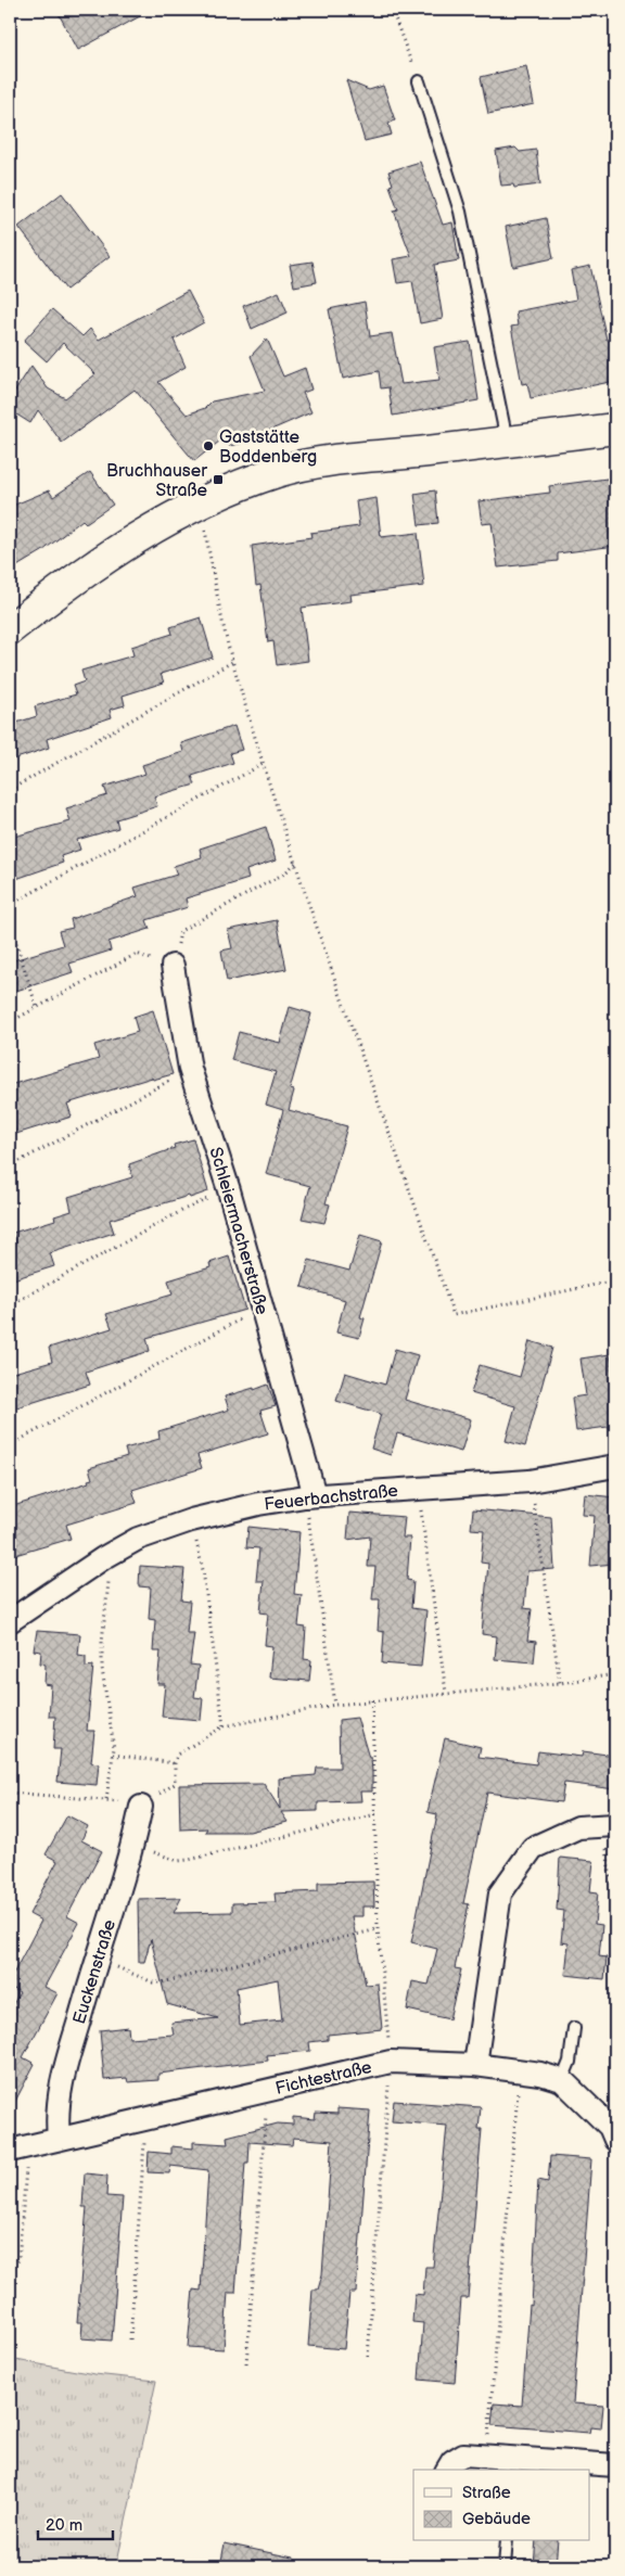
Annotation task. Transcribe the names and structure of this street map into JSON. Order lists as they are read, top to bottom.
{
  "streets": {
    "street": [
      "Schleiermacherstraße",
      "Feuerbachstraße",
      "Euckenstraße",
      "Fichtestraße"
    ]
  },
  "crossings": [
    ["Schleiermacherstraße", "Feuerbachstraße"],
    ["Euckenstraße", "Fichtestraße"]
  ],
  "places": {
    "other": ["Gaststätte Boddenberg"],
    "transit": ["Bruchhauser Straße"]
  },
  "legend": ["Straße", "Gebäude"],
  "scale_bar": "20 m"
}
